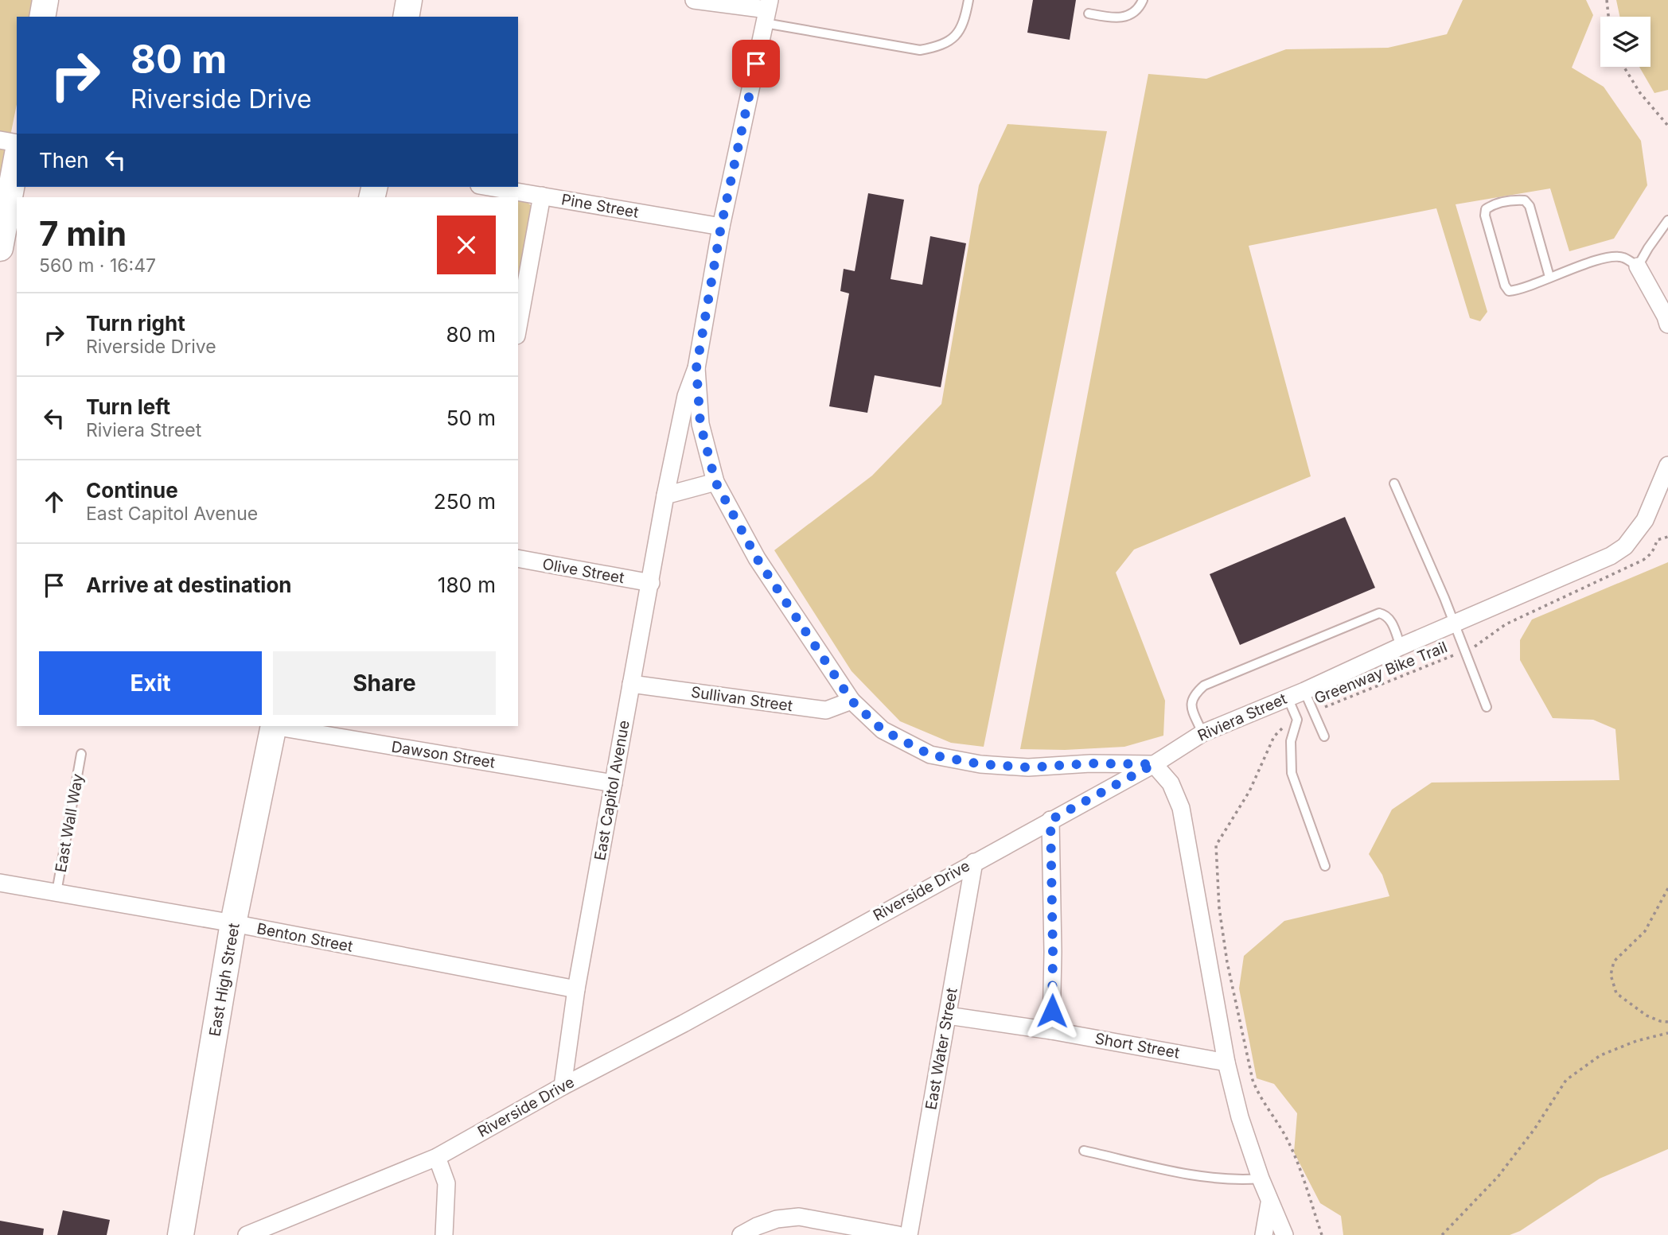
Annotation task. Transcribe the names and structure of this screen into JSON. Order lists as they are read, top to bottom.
{
  "streets": {
    "main road": ["East High Street"],
    "street": [
      "Pine Street",
      "Olive Street",
      "Sullivan Street",
      "Riviera Street",
      "Dawson Street",
      "East Capitol Avenue",
      "Riverside Drive",
      "Benton Street",
      "Short Street",
      "East Water Street"
    ],
    "lane": ["East Wall Way"],
    "path": ["Greenway Bike Trail"]
  },
  "crossings": [
    ["Pine Street", "East Capitol Avenue"],
    ["Olive Street", "East Capitol Avenue"],
    ["Sullivan Street", "East Capitol Avenue"],
    ["Riviera Street", "Riverside Drive"],
    ["Dawson Street", "East Capitol Avenue"],
    ["Dawson Street", "East High Street"],
    ["East Capitol Avenue", "Riverside Drive"],
    ["East Capitol Avenue", "Benton Street"],
    ["East Wall Way", "Benton Street"],
    ["Riverside Drive", "East Water Street"],
    ["Benton Street", "East High Street"],
    ["Short Street", "East Water Street"]
  ],
  "page": {
    "turn": ["80 m", "Riverside Drive"],
    "then": "Then",
    "heading": ["7 min", "560 m · 16:47"],
    "list": [
      {
        "name": "Turn right",
        "note": "Riverside Drive",
        "value": "80 m"
      },
      {
        "name": "Turn left",
        "note": "Riviera Street",
        "value": "50 m"
      },
      {
        "name": "Continue",
        "note": "East Capitol Avenue",
        "value": "250 m"
      },
      {
        "name": "Arrive at destination",
        "value": "180 m"
      }
    ],
    "buttons": ["Exit", "Share"]
  }
}
